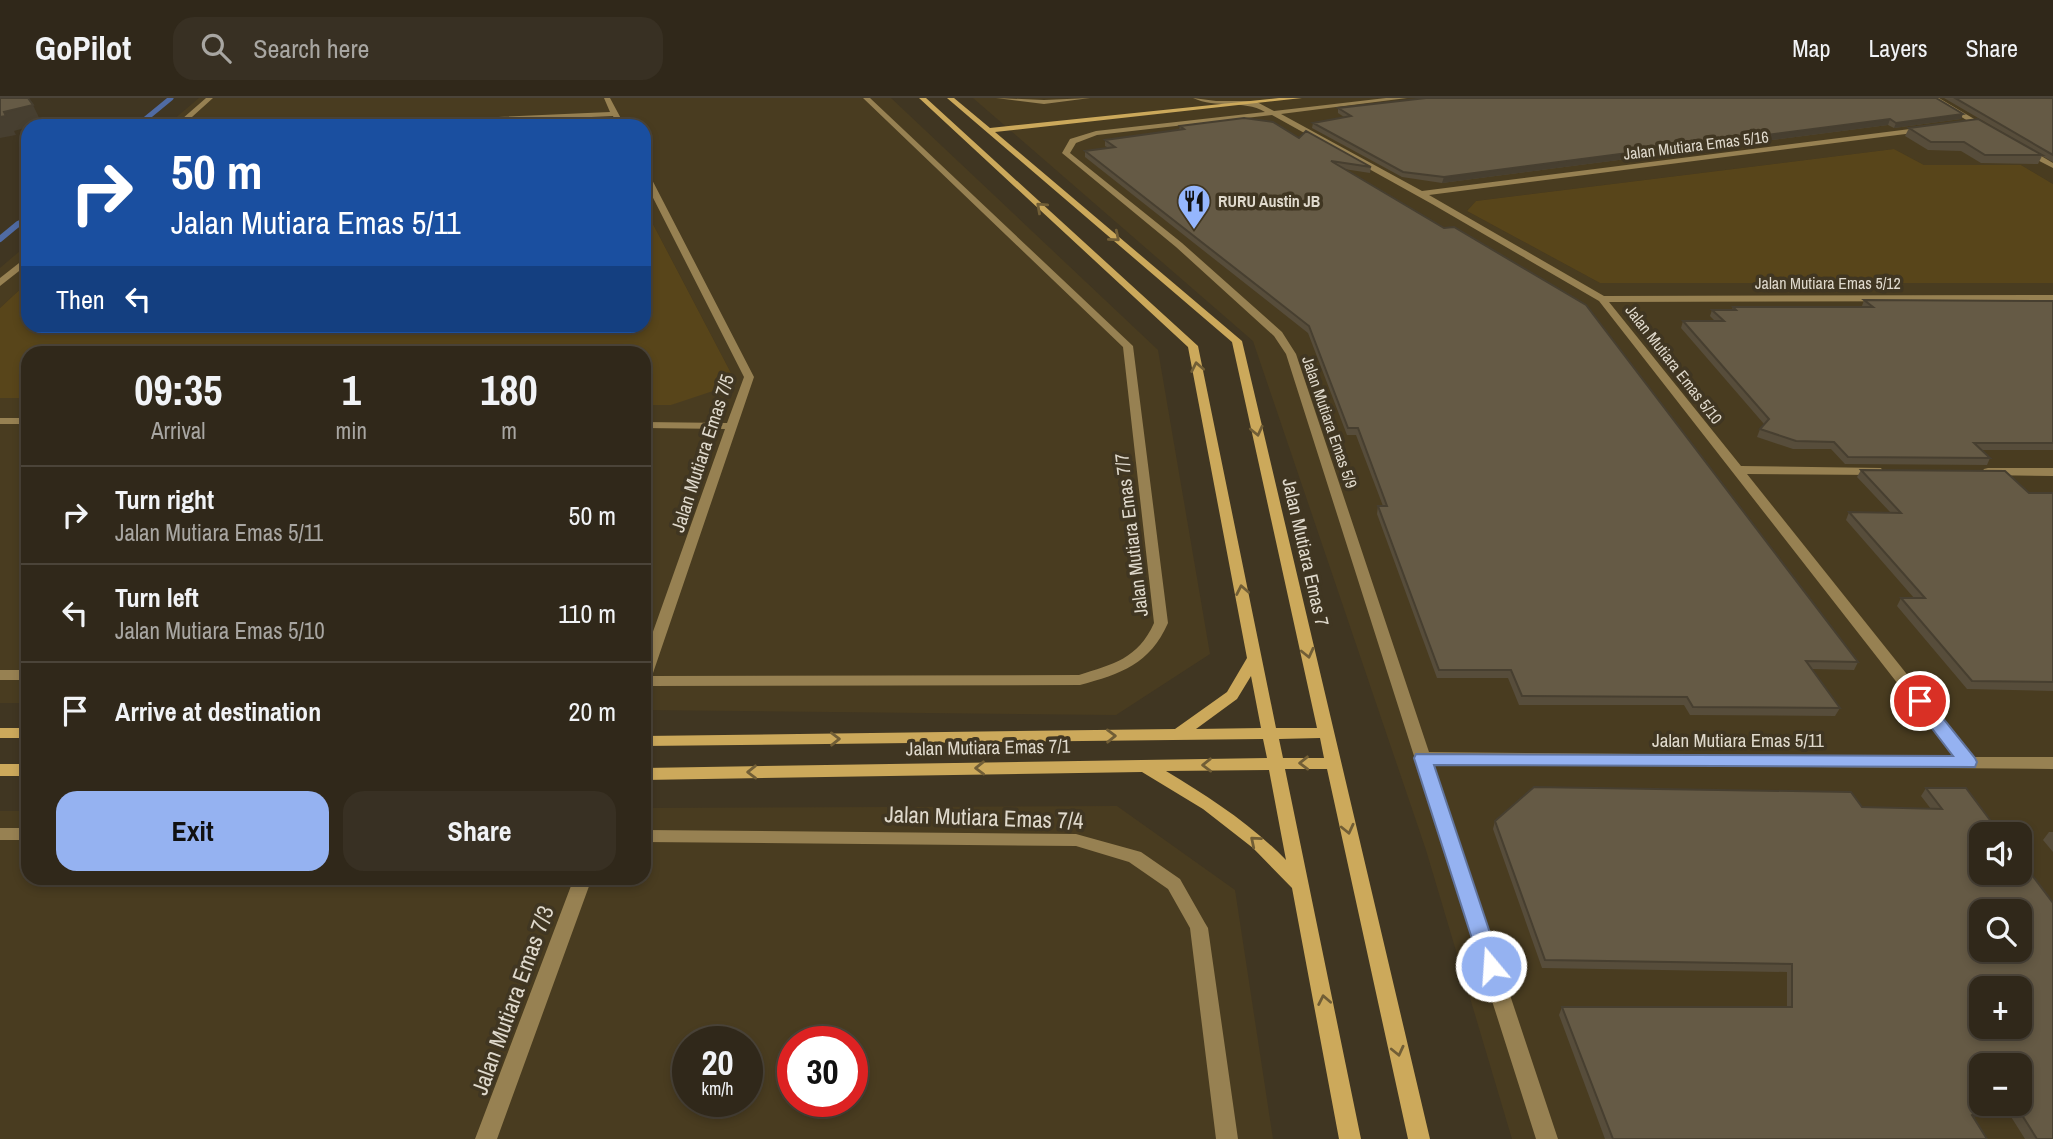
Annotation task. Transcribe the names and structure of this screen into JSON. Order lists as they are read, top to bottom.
{
  "streets": {
    "street": [
      "Jalan Mutiara Emas 5/16",
      "Jalan Mutiara Emas 5/12",
      "Jalan Mutiara Emas 5/10",
      "Jalan Mutiara Emas 5/9",
      "Jalan Mutiara Emas 7/5",
      "Jalan Mutiara Emas 7/7",
      "Jalan Mutiara Emas 7",
      "Jalan Mutiara Emas 5/11",
      "Jalan Mutiara Emas 7/1",
      "Jalan Mutiara Emas 7/4",
      "Jalan Mutiara Emas 7/3"
    ]
  },
  "crossings": [
    ["Jalan Mutiara Emas 5/16", "Jalan Mutiara Emas 5/10"],
    ["Jalan Mutiara Emas 5/12", "Jalan Mutiara Emas 5/10"],
    ["Jalan Mutiara Emas 5/10", "Jalan Mutiara Emas 5/9"],
    ["Jalan Mutiara Emas 5/10", "Jalan Mutiara Emas 5/11"],
    ["Jalan Mutiara Emas 5/9", "Jalan Mutiara Emas 5/11"],
    ["Jalan Mutiara Emas 7", "Jalan Mutiara Emas 7/1"]
  ],
  "places": {
    "restaurant": ["RURU Austin JB"]
  },
  "page": {
    "header": "GoPilot",
    "search": "Search here",
    "nav": ["Map", "Layers", "Share"],
    "turn": ["50 m", "Jalan Mutiara Emas 5/11"],
    "then": "Then",
    "eta": [
      "09:35",
      "Arrival",
      "1",
      "min",
      "180",
      "m"
    ],
    "list": [
      {
        "name": "Turn right",
        "note": "Jalan Mutiara Emas 5/11",
        "value": "50 m"
      },
      {
        "name": "Turn left",
        "note": "Jalan Mutiara Emas 5/10",
        "value": "110 m"
      },
      {
        "name": "Arrive at destination",
        "value": "20 m"
      }
    ],
    "buttons": ["Exit", "Share"],
    "map_buttons": ["+", "−"],
    "speed": "20 km/h",
    "limit": "30"
  }
}
